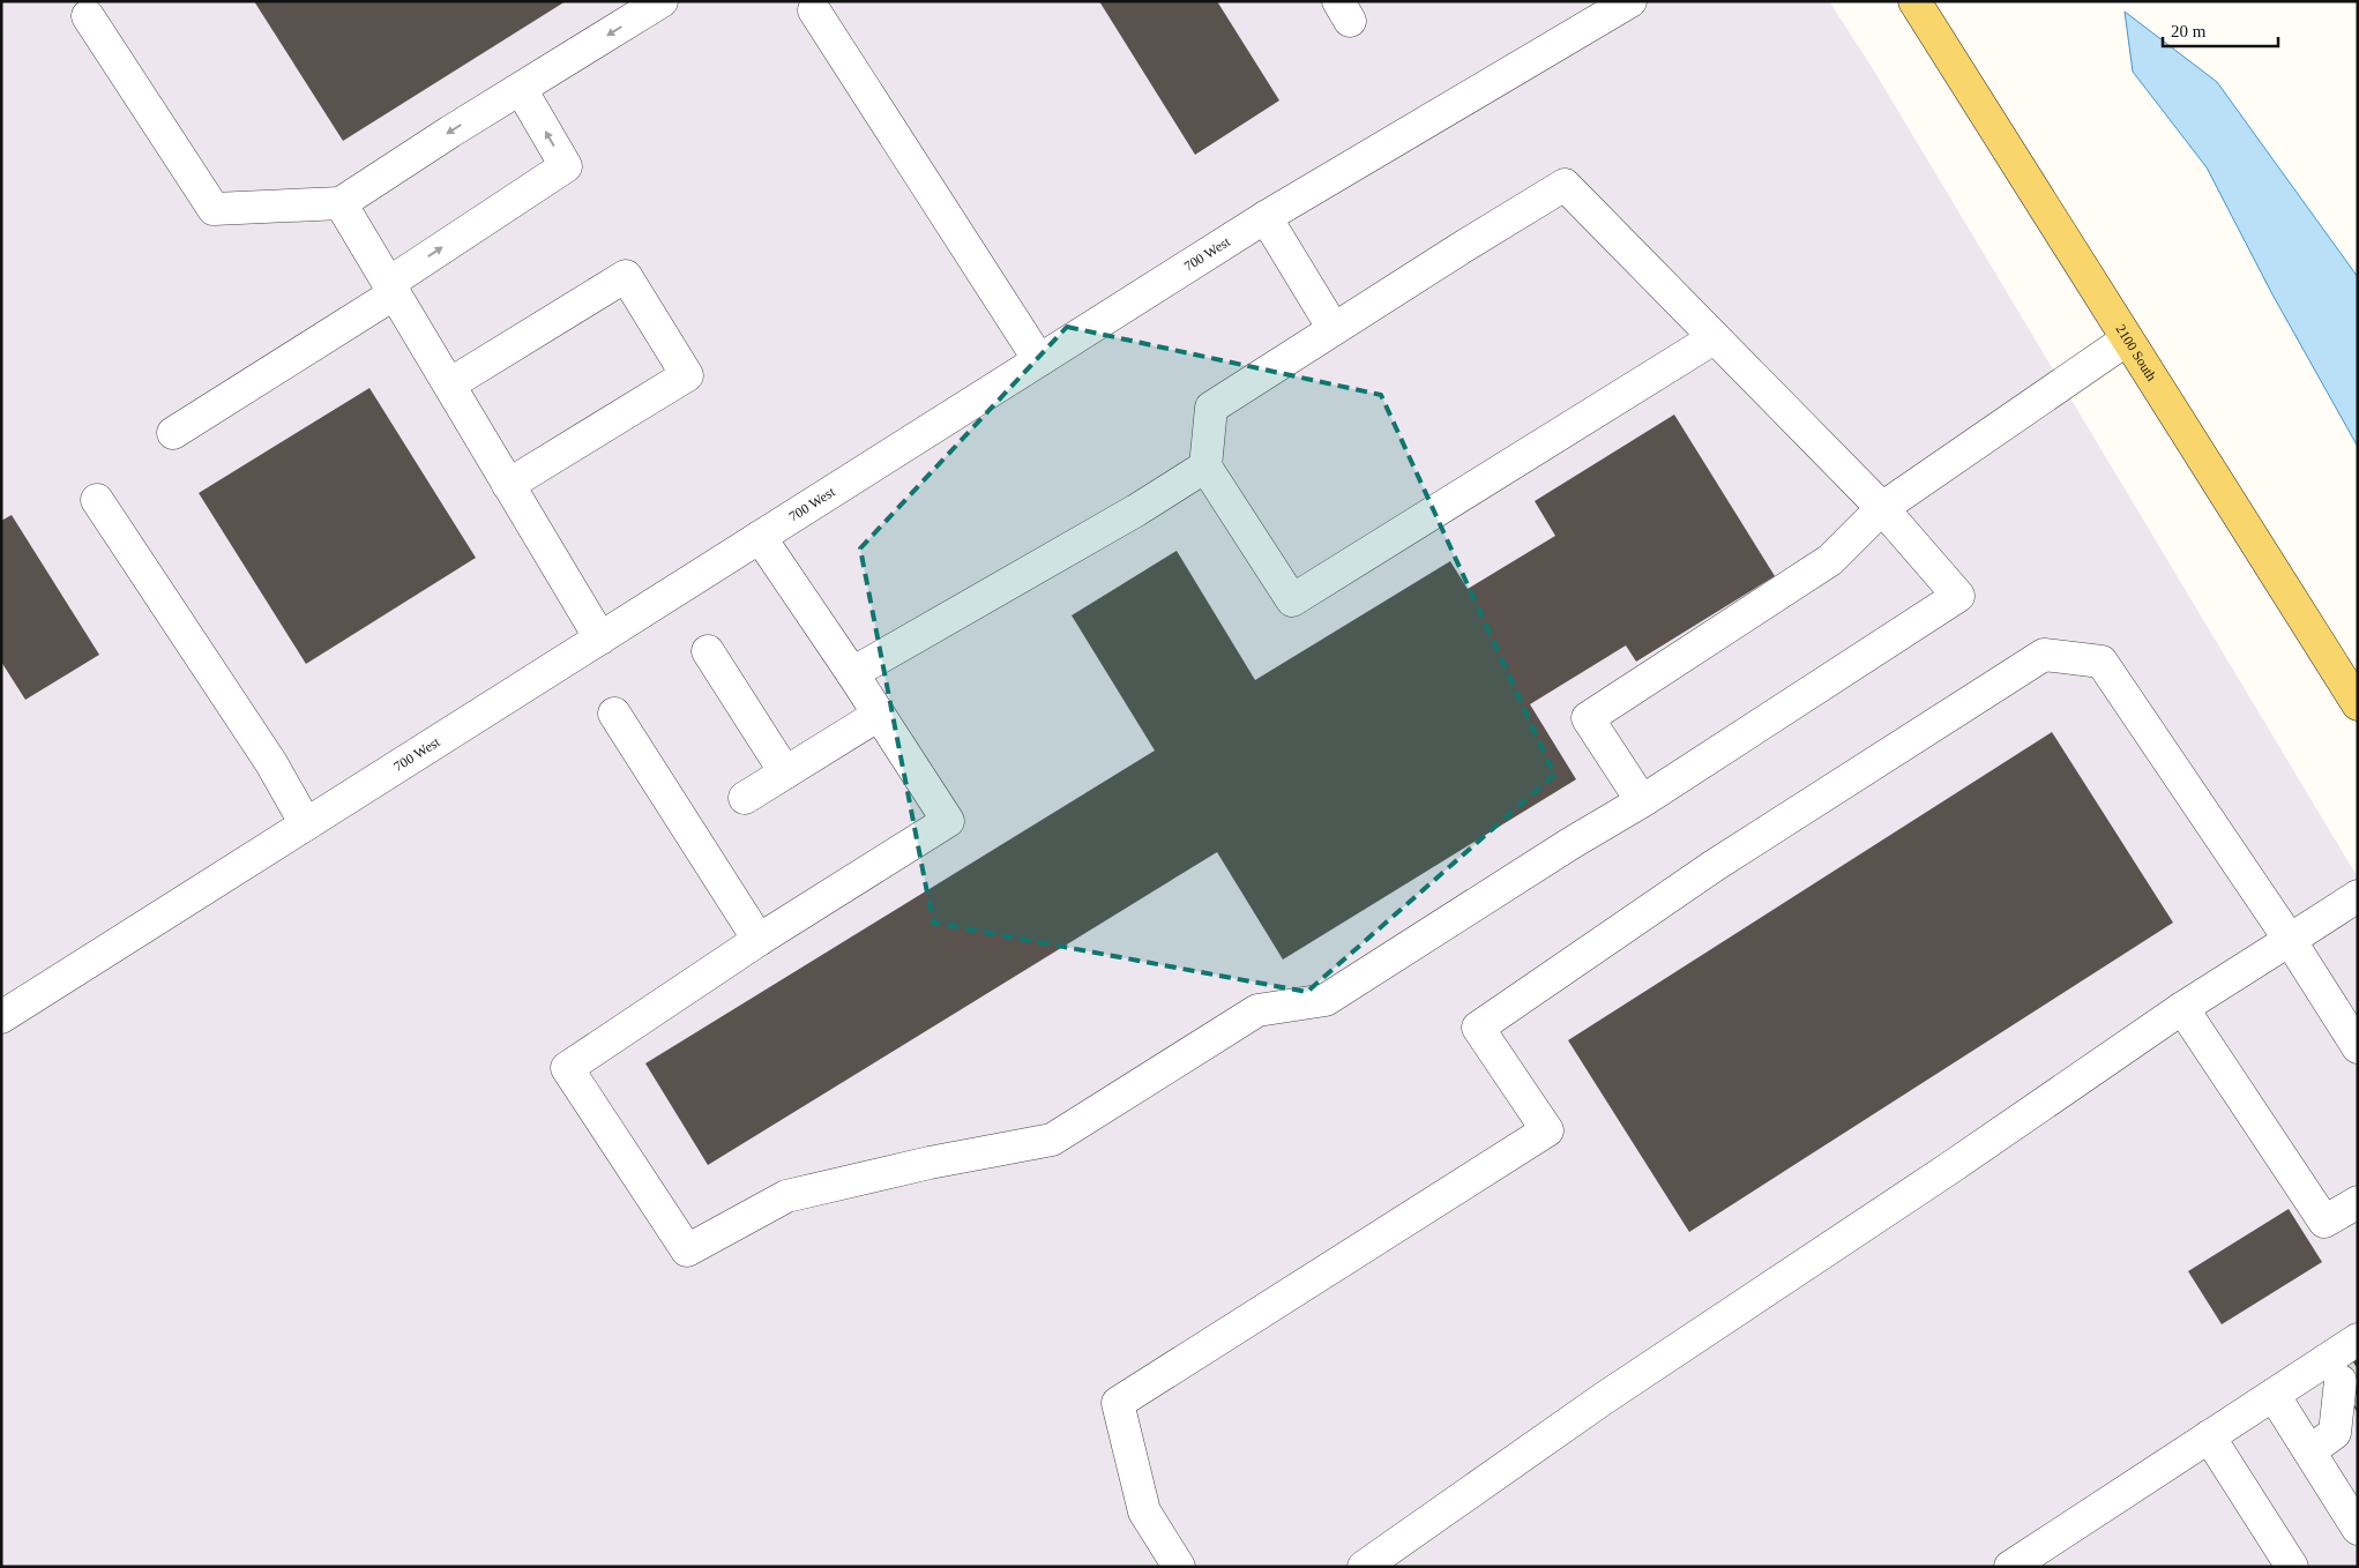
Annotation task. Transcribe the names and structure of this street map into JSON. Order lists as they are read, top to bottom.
{
  "streets": {
    "main road": ["2100 South"],
    "street": ["700 West"]
  },
  "scale_bar": "20 m"
}
